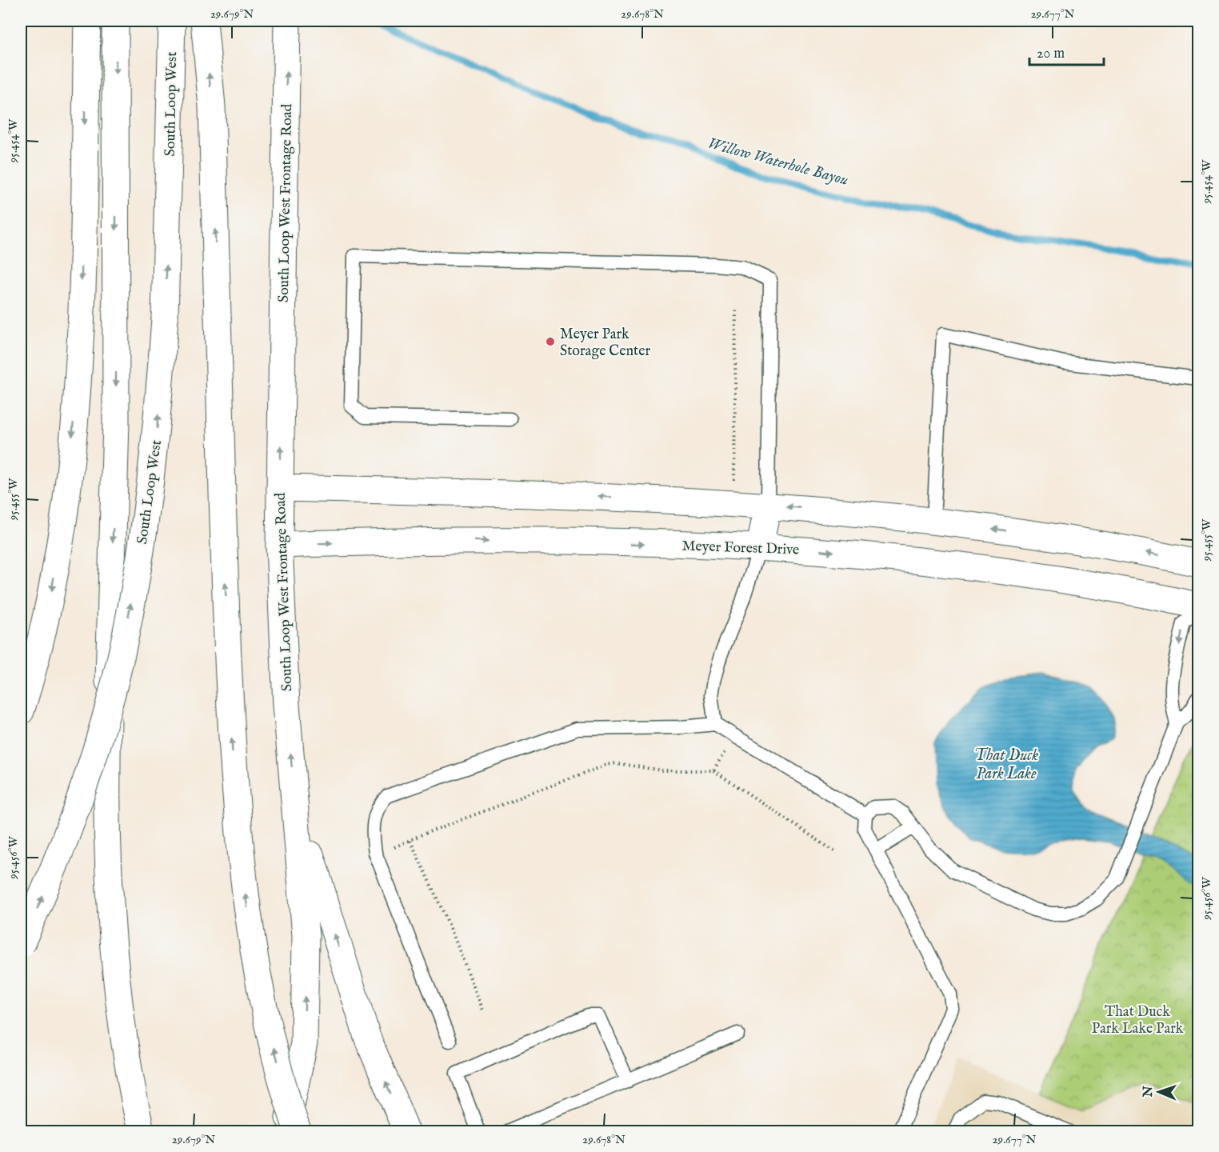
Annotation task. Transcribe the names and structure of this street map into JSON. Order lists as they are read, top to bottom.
{
  "streets": {
    "main road": ["South Loop West", "South Loop West Frontage Road", "Meyer Forest Drive"]
  },
  "crossings": [
    ["South Loop West Frontage Road", "Meyer Forest Drive"]
  ],
  "water": ["Willow Waterhole Bayou", "That Duck Park Lake"],
  "parks": ["That Duck Park Lake Park"],
  "places": ["Meyer Park Storage Center"],
  "scale_bar": "20 m",
  "north": "left",
  "coordinates": [
    "29.679°N",
    "29.678°N",
    "29.677°N",
    "95.454°W",
    "95.455°W",
    "95.456°W"
  ]
}
